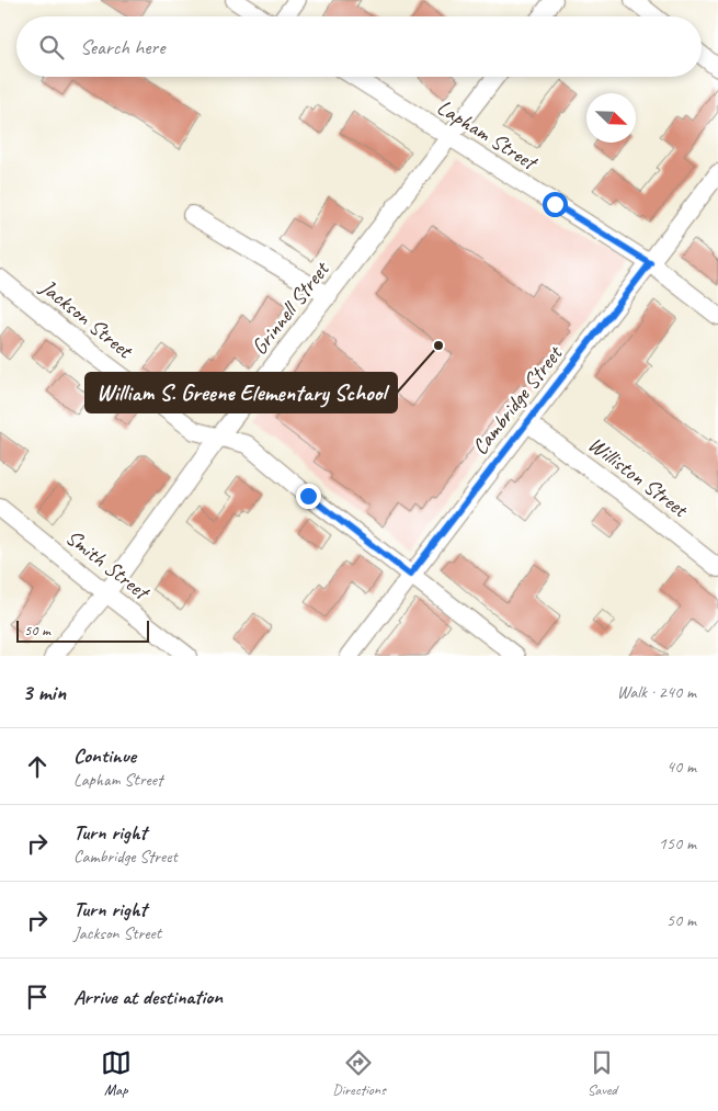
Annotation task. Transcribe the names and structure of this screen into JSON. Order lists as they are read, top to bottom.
{
  "streets": {
    "street": [
      "Lapham Street",
      "Grinnell Street",
      "Jackson Street",
      "Cambridge Street",
      "Williston Street",
      "Smith Street"
    ]
  },
  "crossings": [
    ["Lapham Street", "Grinnell Street"],
    ["Lapham Street", "Cambridge Street"],
    ["Grinnell Street", "Jackson Street"],
    ["Grinnell Street", "Smith Street"],
    ["Jackson Street", "Cambridge Street"],
    ["Cambridge Street", "Williston Street"]
  ],
  "places": ["William S. Greene Elementary School"],
  "scale_bar": "50 m",
  "north": "bottom right",
  "page": {
    "search": "Search here",
    "scale": "50 m",
    "heading": ["3 min", "Walk · 240 m"],
    "list": [
      ["Continue", "Lapham Street", "40 m"],
      ["Turn right", "Cambridge Street", "150 m"],
      ["Turn right", "Jackson Street", "50 m"],
      "Arrive at destination"
    ],
    "nav": ["Map", "Directions", "Saved"]
  }
}
